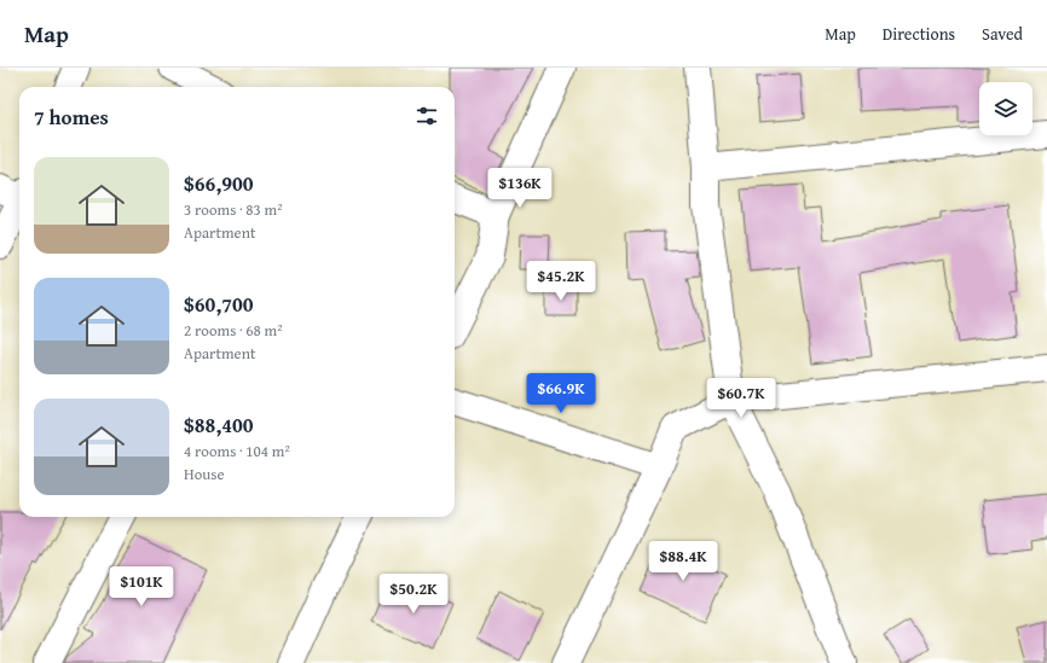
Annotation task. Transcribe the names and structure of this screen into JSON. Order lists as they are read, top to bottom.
{
  "page": {
    "header": "Map",
    "nav": ["Map", "Directions", "Saved"],
    "heading": "7 homes",
    "list": [
      {
        "name": "$66,900",
        "note": "3 rooms · 83 m² · Apartment"
      },
      {
        "name": "$60,700",
        "note": "2 rooms · 68 m² · Apartment"
      },
      {
        "name": "$88,400",
        "note": "4 rooms · 104 m² · House"
      }
    ],
    "price": [
      "$136K",
      "$45.2K",
      "$66.9K",
      "$60.7K",
      "$88.4K",
      "$101K",
      "$50.2K"
    ]
  }
}
